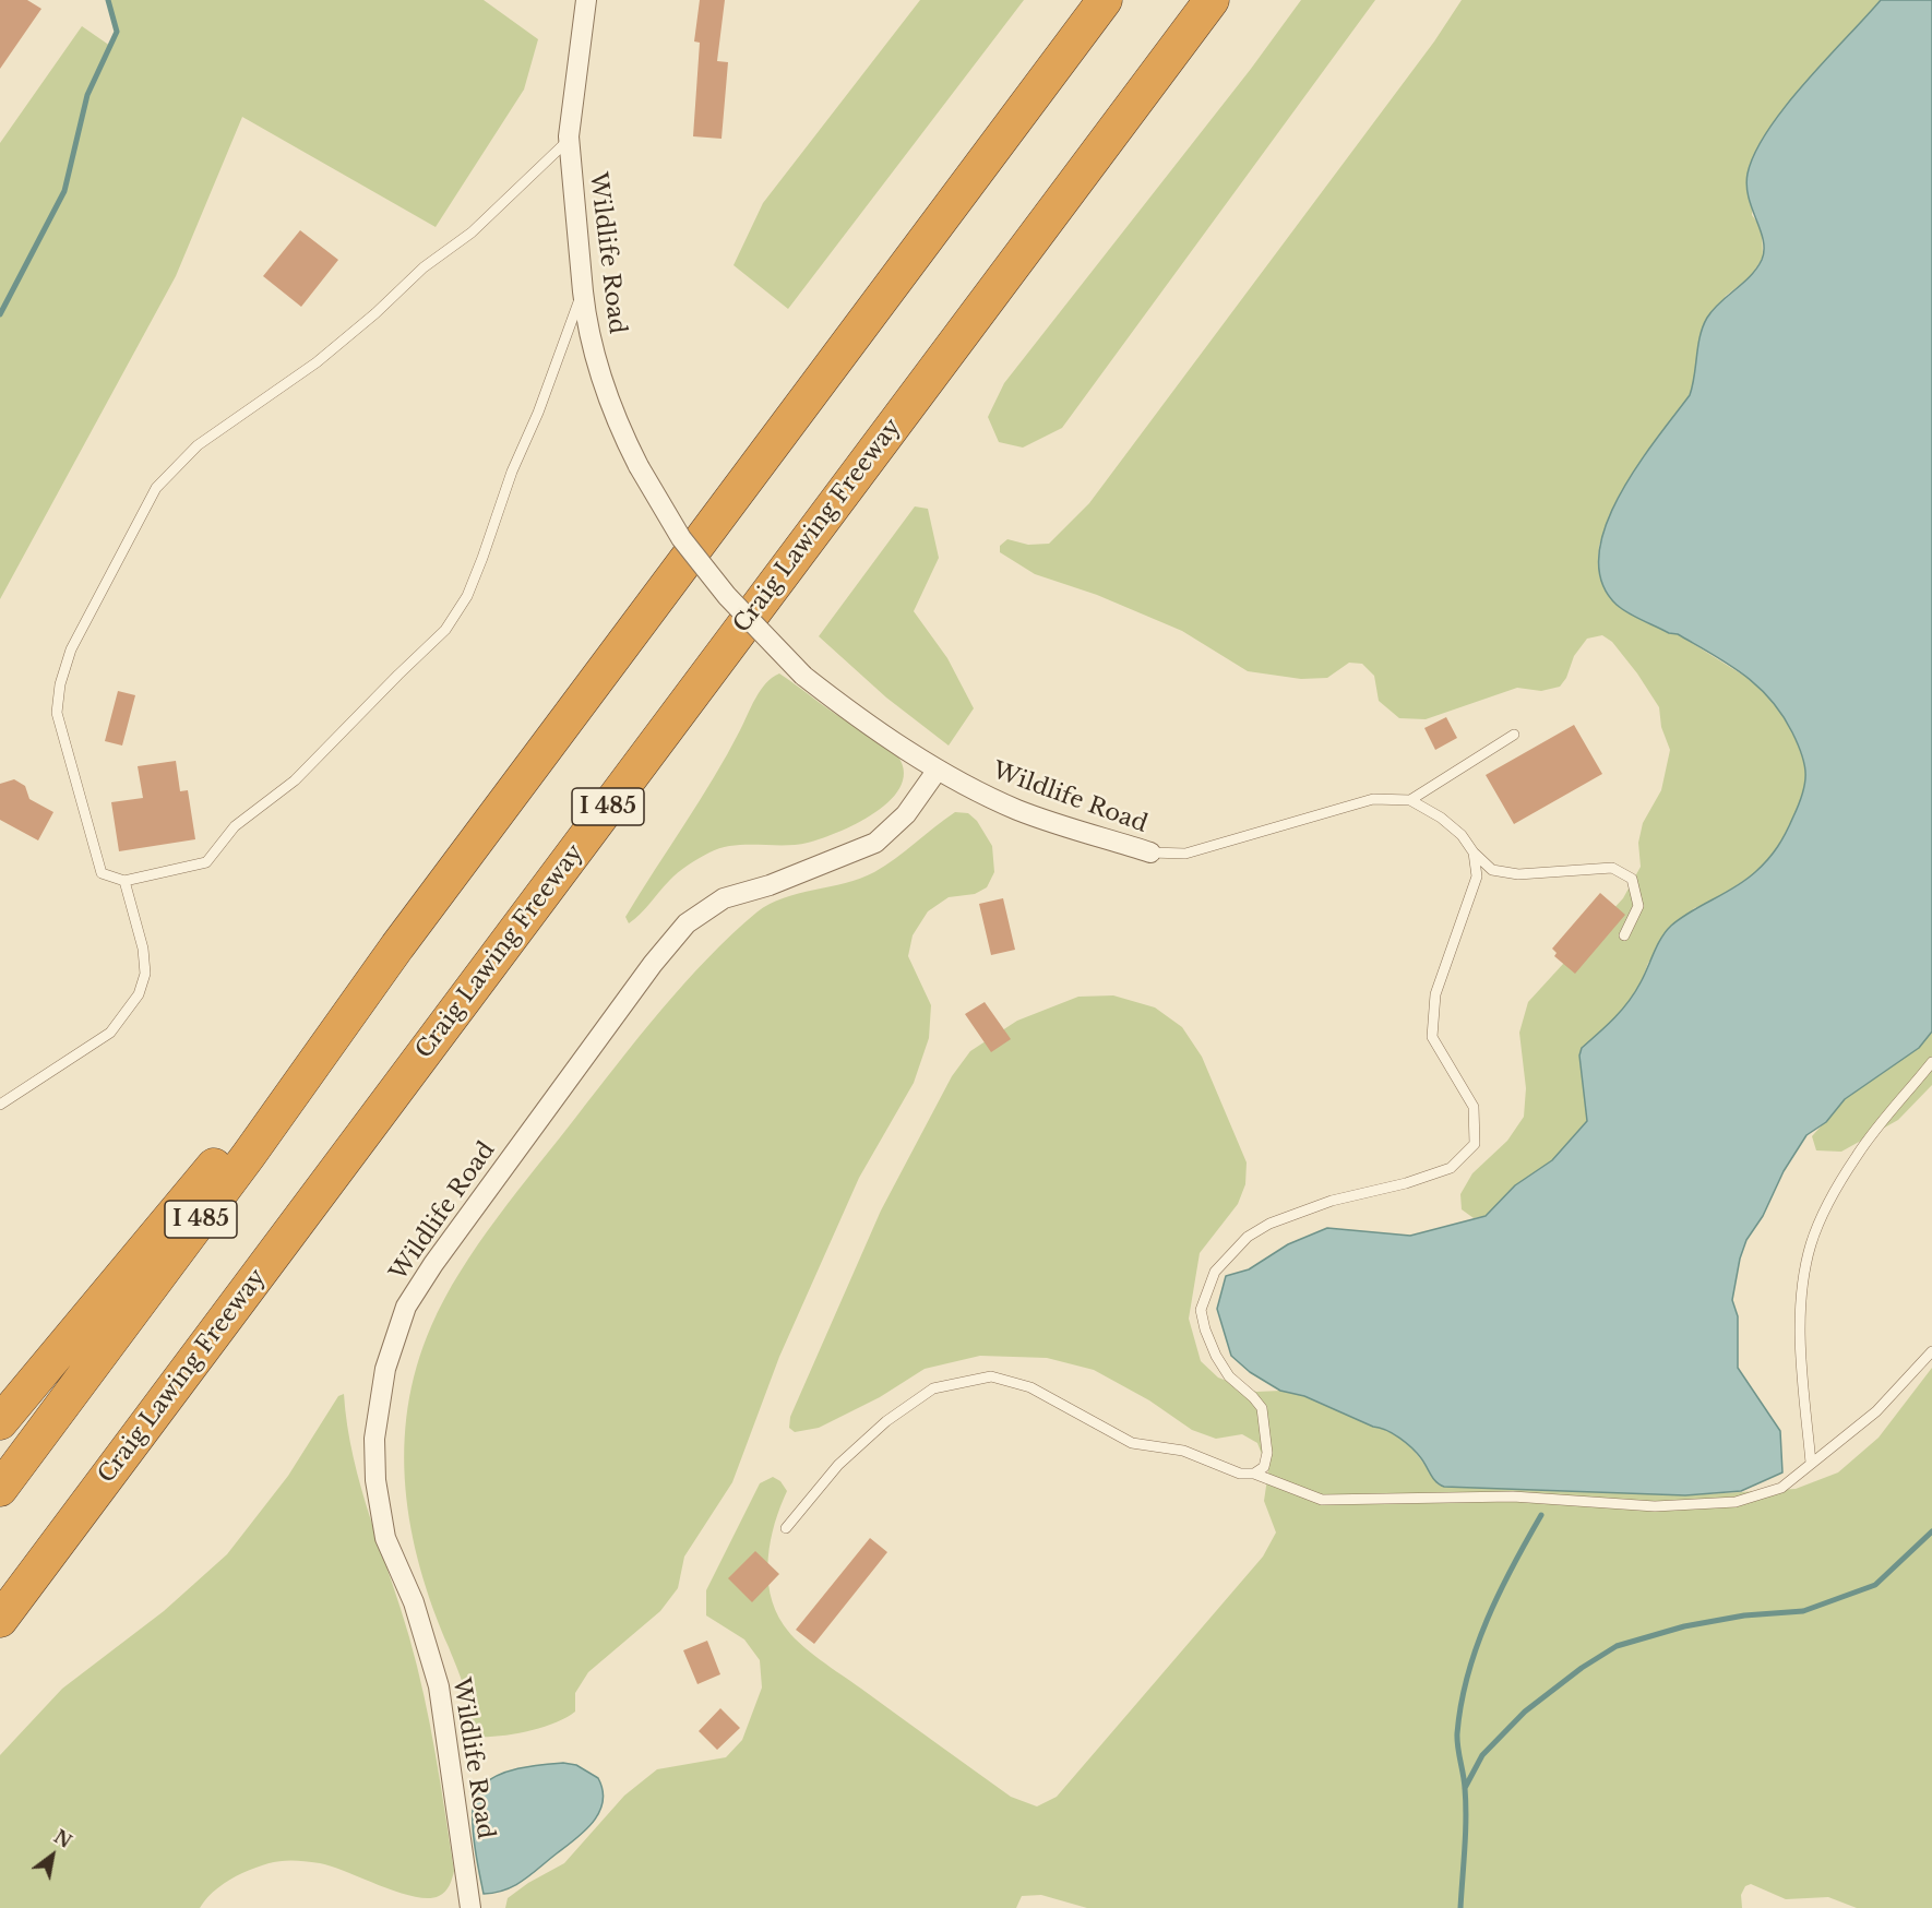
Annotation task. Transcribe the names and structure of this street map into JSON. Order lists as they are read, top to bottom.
{
  "streets": {
    "highway": ["Craig Lawing Freeway", "I 485"],
    "street": ["Wildlife Road"]
  },
  "north": "top right"
}
